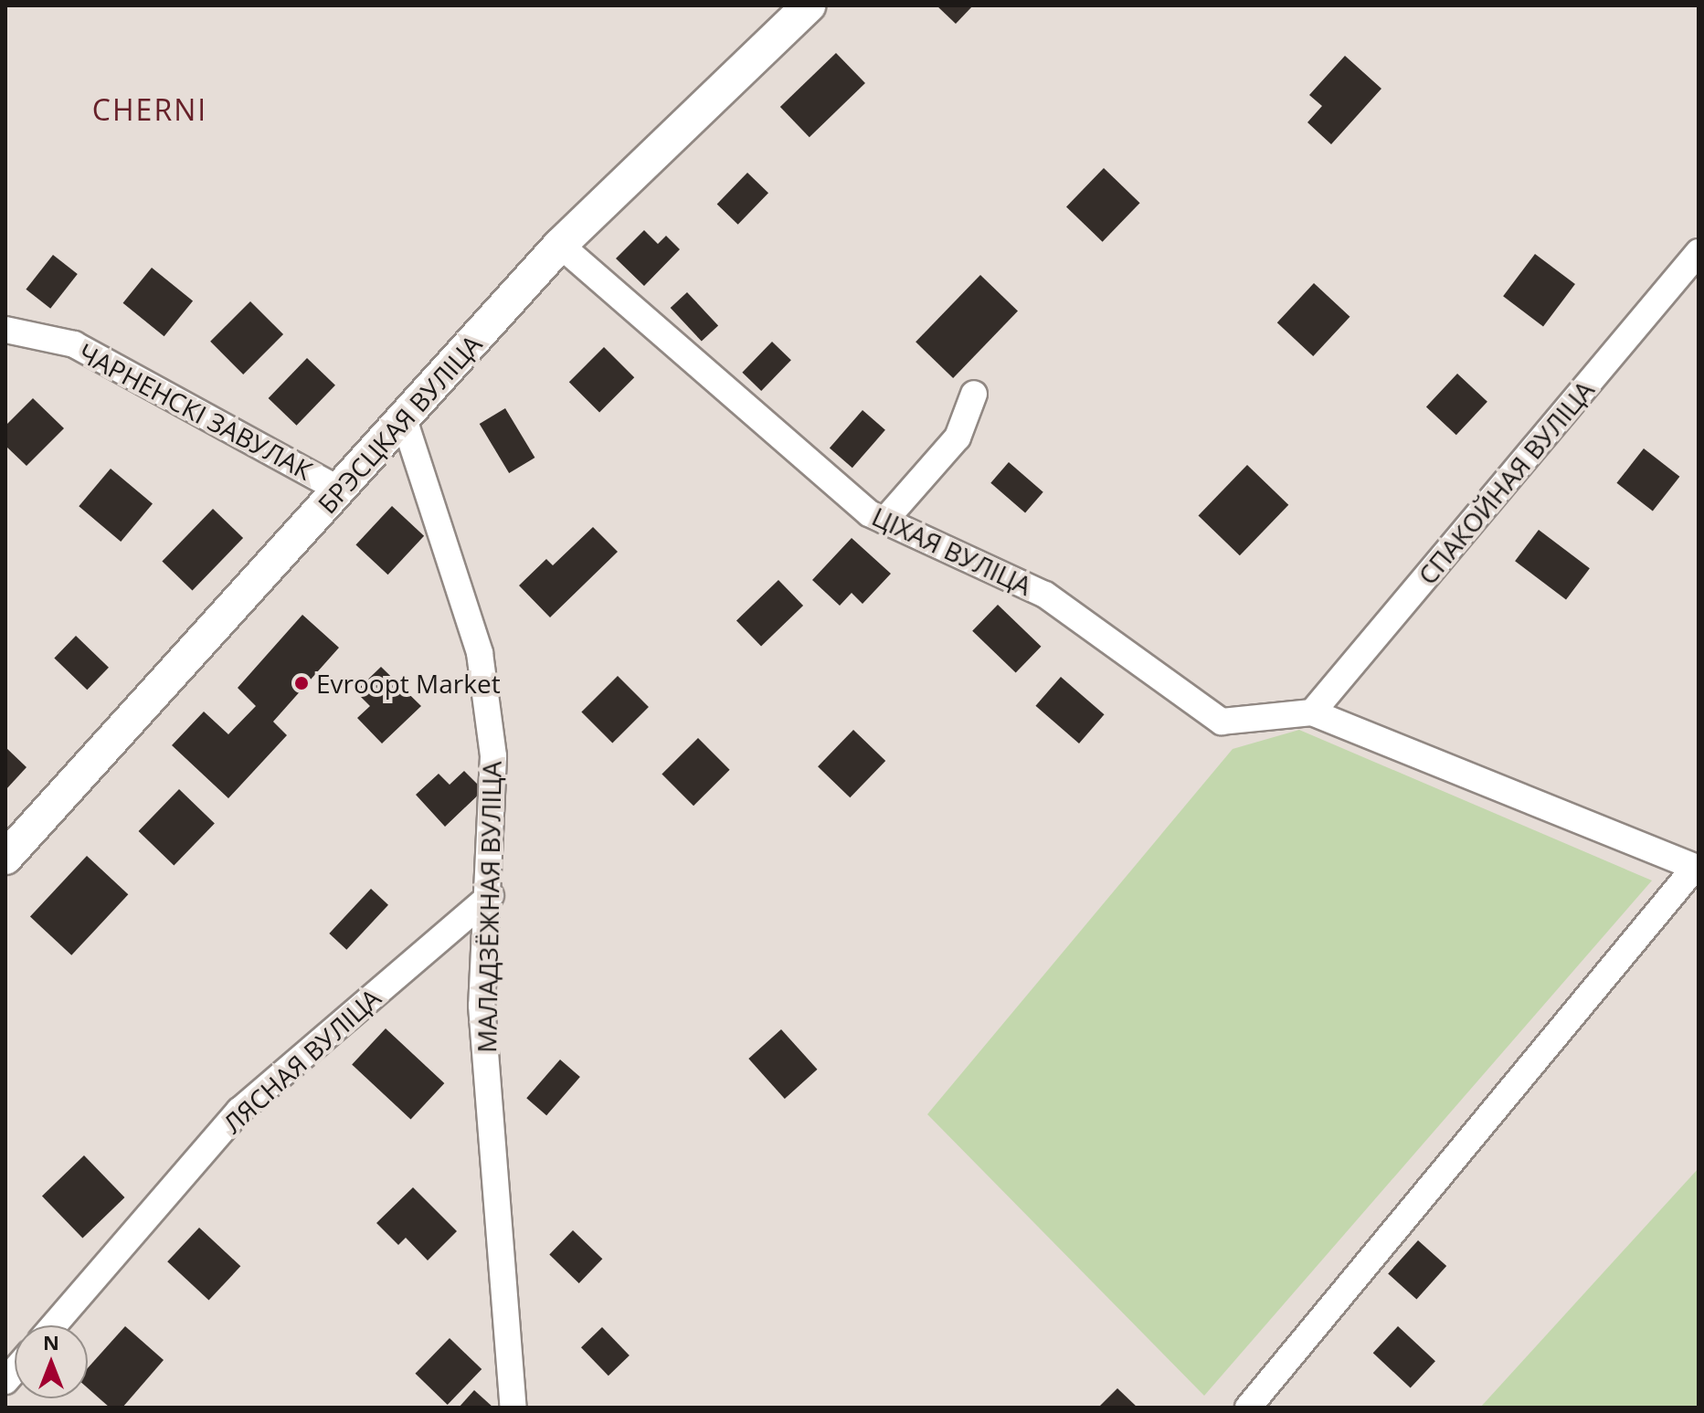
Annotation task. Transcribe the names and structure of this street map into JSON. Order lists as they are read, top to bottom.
{
  "streets": {
    "street": [
      "ЧАРНЕНСКІ ЗАВУЛАК",
      "БРЭСЦКАЯ ВУЛІЦА",
      "СПАКОЙНАЯ ВУЛІЦА",
      "ЦІХАЯ ВУЛІЦА",
      "МАЛАДЗЁЖНАЯ ВУЛІЦА",
      "ЛЯСНАЯ ВУЛІЦА"
    ]
  },
  "crossings": [
    ["ЧАРНЕНСКІ ЗАВУЛАК", "БРЭСЦКАЯ ВУЛІЦА"],
    ["БРЭСЦКАЯ ВУЛІЦА", "ЦІХАЯ ВУЛІЦА"],
    ["БРЭСЦКАЯ ВУЛІЦА", "МАЛАДЗЁЖНАЯ ВУЛІЦА"],
    ["СПАКОЙНАЯ ВУЛІЦА", "ЦІХАЯ ВУЛІЦА"],
    ["МАЛАДЗЁЖНАЯ ВУЛІЦА", "ЛЯСНАЯ ВУЛІЦА"]
  ],
  "districts": ["CHERNI"],
  "places": ["Evroopt Market"],
  "north": "top"
}
